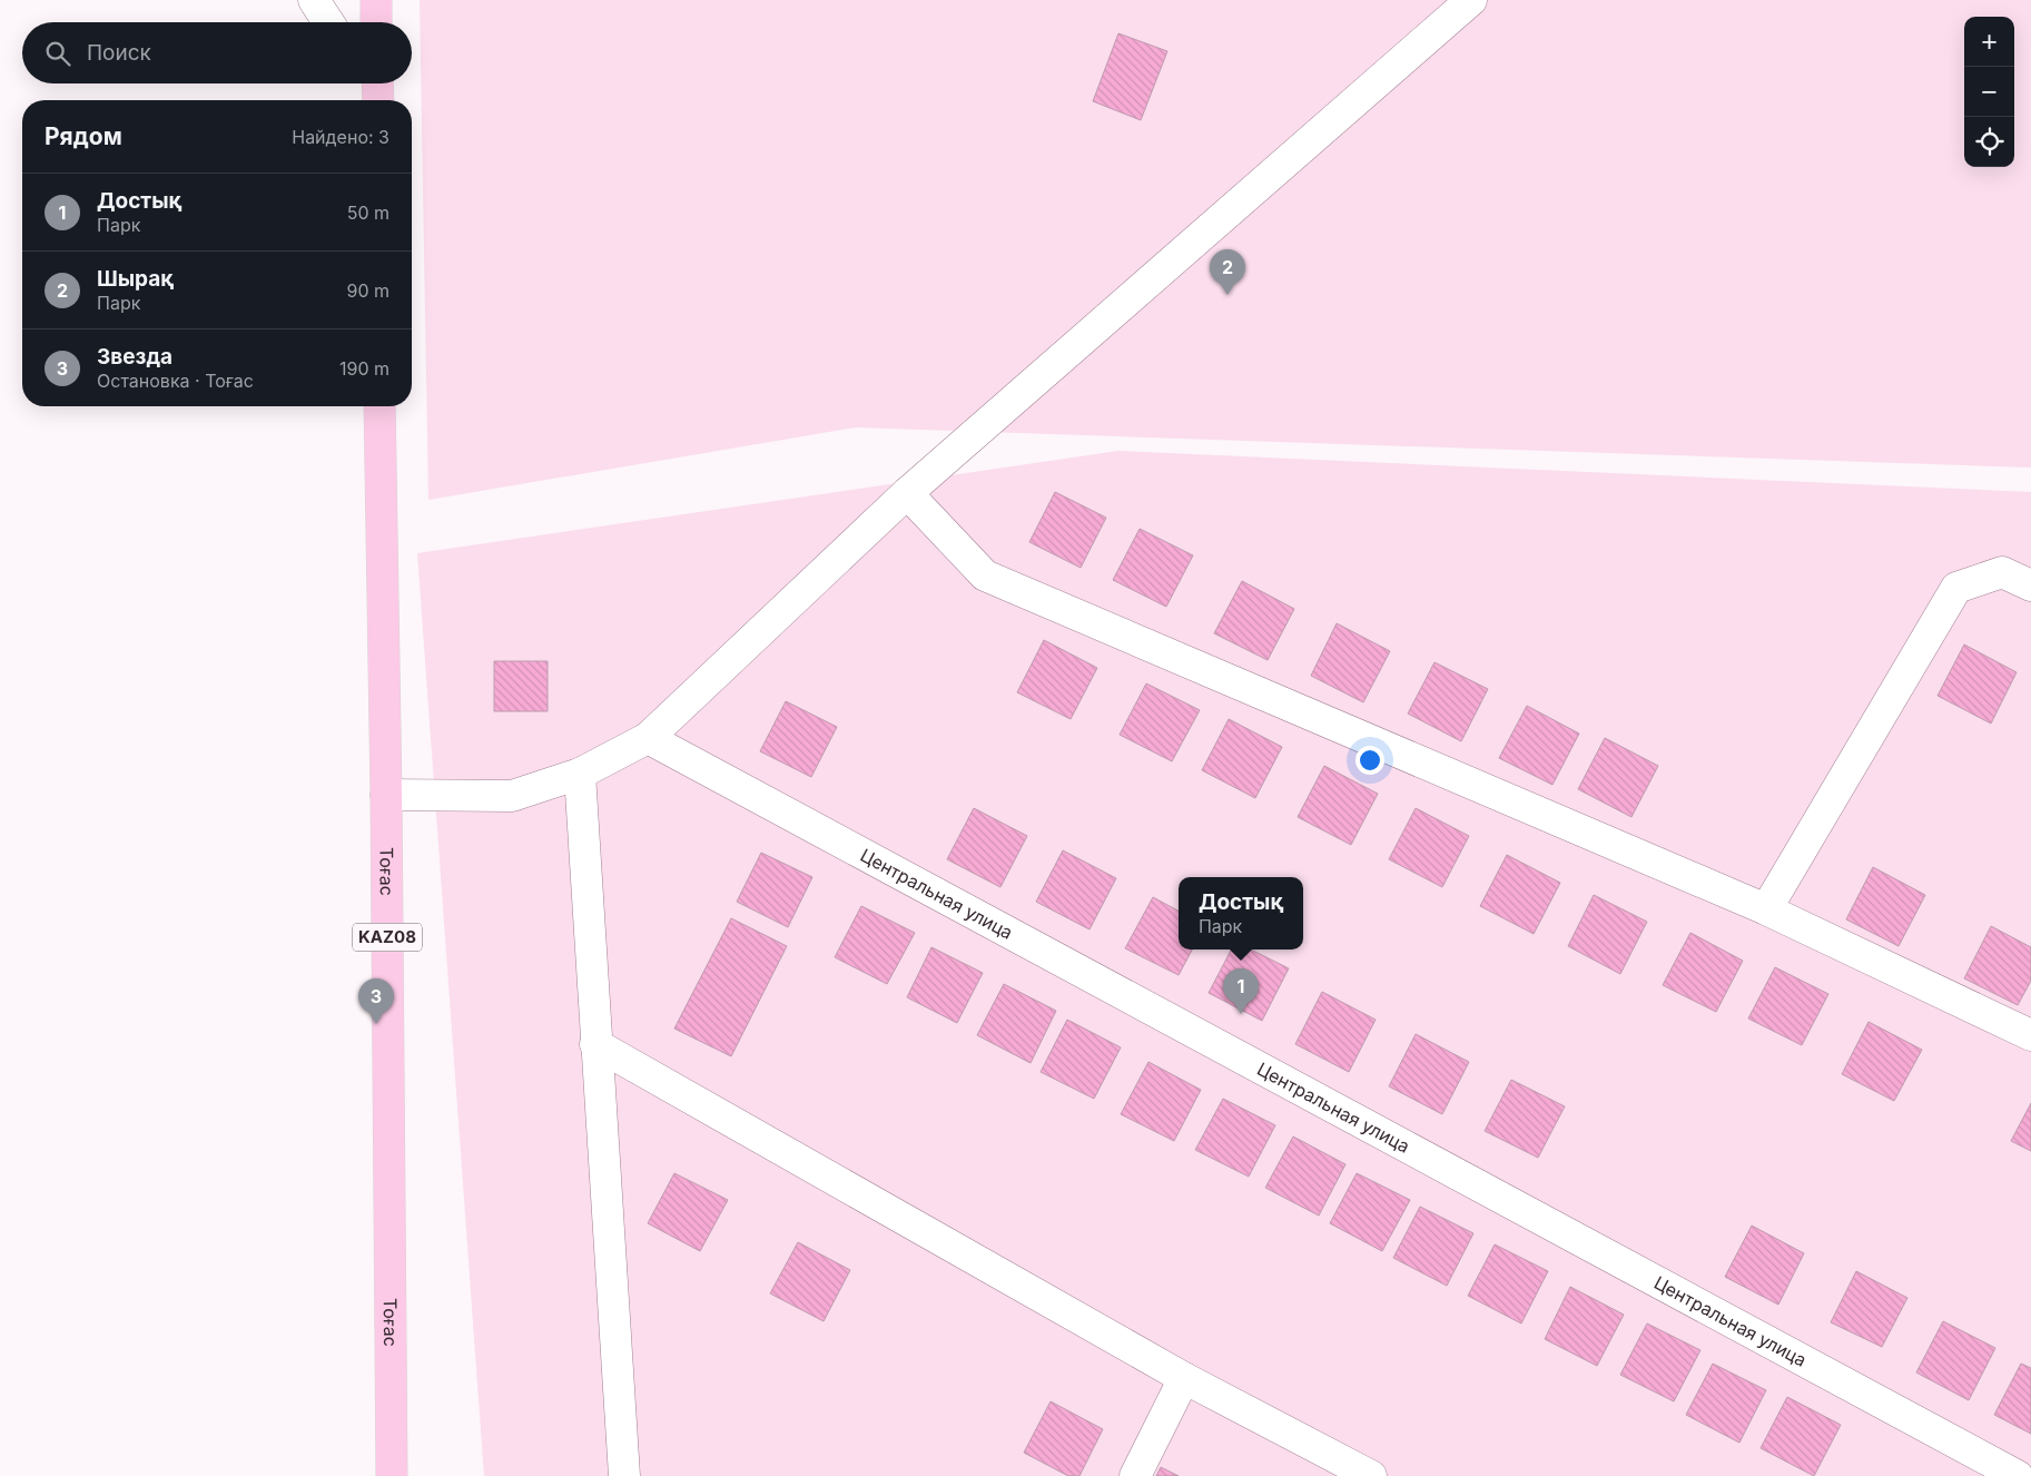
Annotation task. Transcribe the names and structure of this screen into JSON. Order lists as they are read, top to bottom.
{
  "streets": {
    "highway": ["Тоғас", "KAZ08"],
    "street": ["Центральная улица"]
  },
  "page": {
    "map_buttons": ["+", "−"],
    "search": "Поиск",
    "heading": ["Рядом", "Найдено: 3"],
    "list": [
      {
        "mark": "1",
        "name": "Достық",
        "note": "Парк",
        "value": "50 m"
      },
      {
        "mark": "2",
        "name": "Шырақ",
        "note": "Парк",
        "value": "90 m"
      },
      {
        "mark": "3",
        "name": "Звезда",
        "note": "Остановка · Тоғас",
        "value": "190 m"
      }
    ],
    "pins": ["2", "1", "3"],
    "popup": ["Достық", "Парк"]
  }
}
